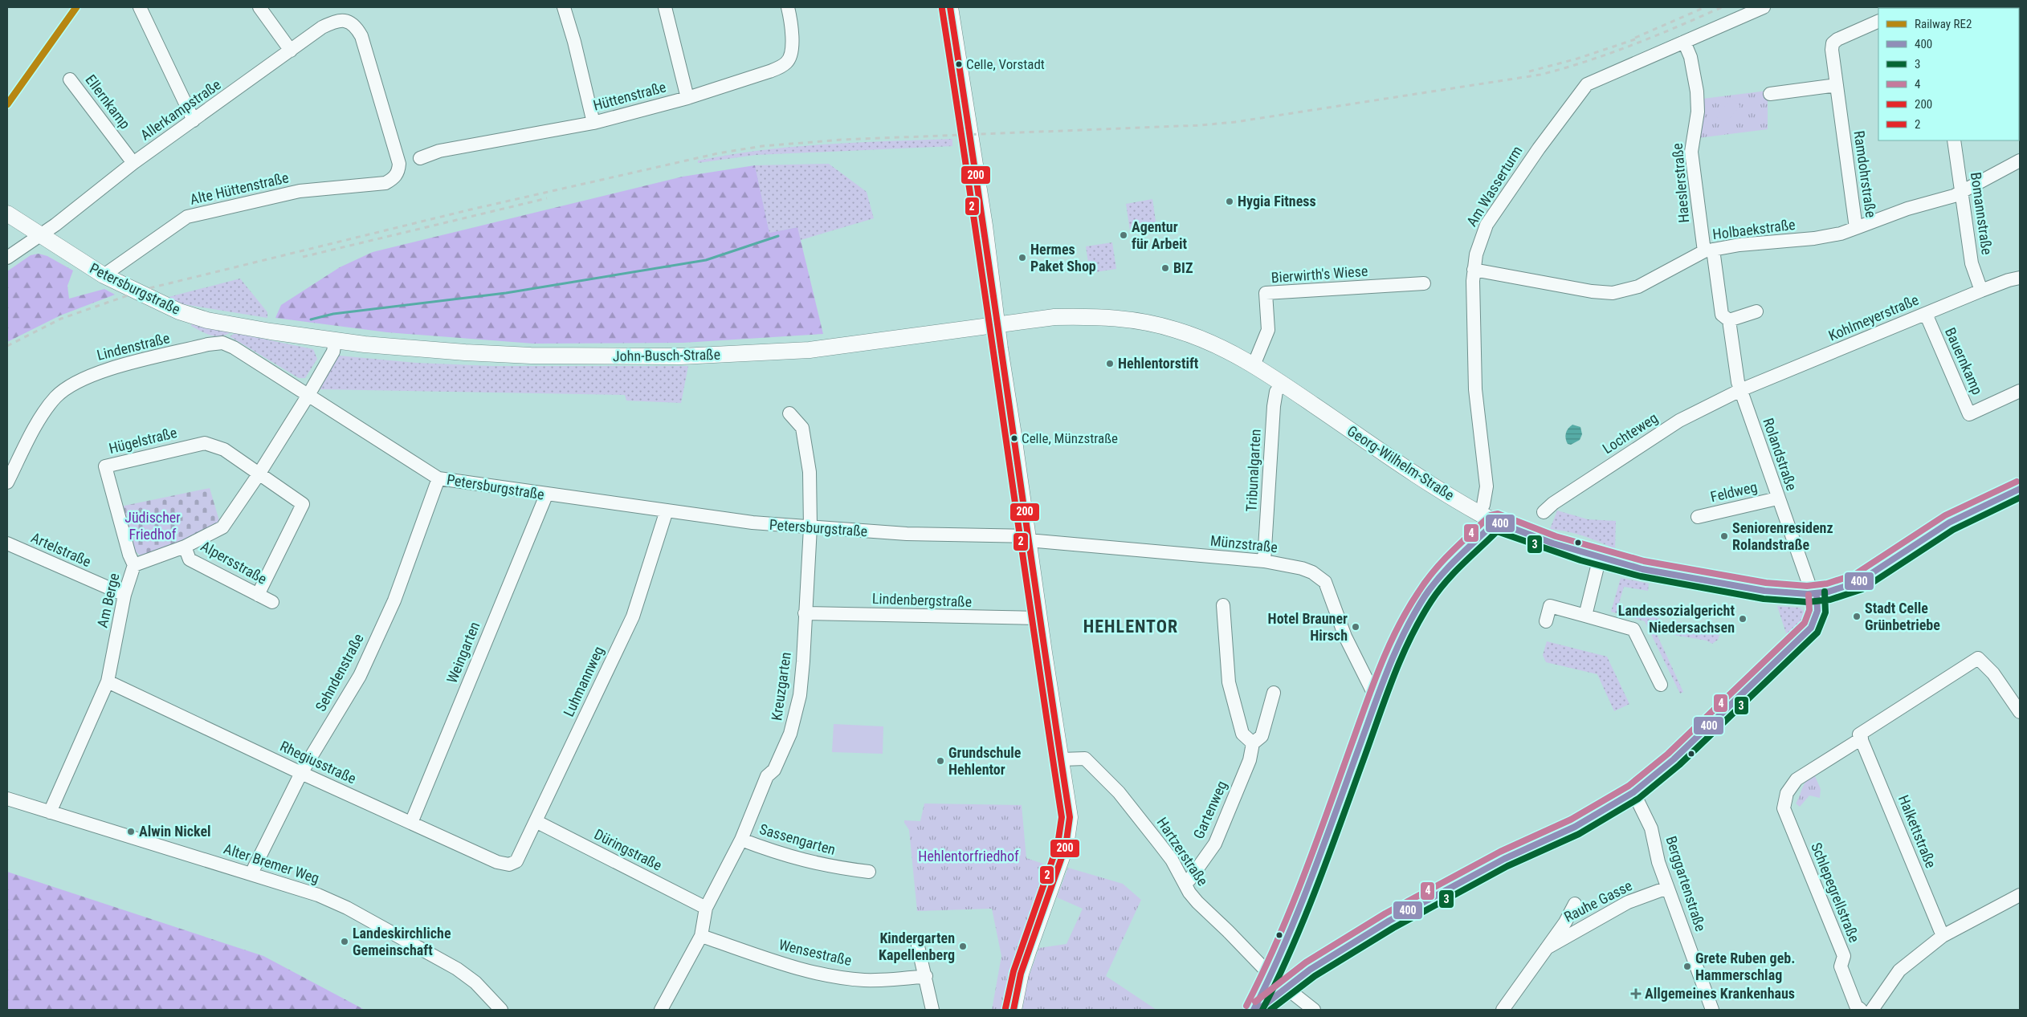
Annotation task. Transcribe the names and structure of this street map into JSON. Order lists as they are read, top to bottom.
{
  "streets": {
    "main road": ["Petersburgstraße", "John-Busch-Straße", "Georg-Wilhelm-Straße"],
    "street": [
      "Hüttenstraße",
      "Ellernkamp",
      "Allerkampstraße",
      "Ramdohrstraße",
      "Haeslerstraße",
      "Am Wasserturm",
      "Alte Hüttenstraße",
      "Bomannstraße",
      "Holbaekstraße",
      "Bierwirth's Wiese",
      "Kohlmeyerstraße",
      "Lindenstraße",
      "Bauernkamp",
      "Lochteweg",
      "Hügelstraße",
      "Rolandstraße",
      "Tribunalgarten",
      "Feldweg",
      "Münzstraße",
      "Artelstraße",
      "Alpersstraße",
      "Am Berge",
      "Lindenbergstraße",
      "Weingarten",
      "Sehndenstraße",
      "Luhmannweg",
      "Kreuzgarten",
      "Rhegiusstraße",
      "Gartenweg",
      "Halkettstraße",
      "Sassengarten",
      "Düringstraße",
      "Hartzerstraße",
      "Alter Bremer Weg",
      "Berggartenstraße",
      "Schlepegrellstraße",
      "Rauhe Gasse",
      "Wensestraße"
    ]
  },
  "crossings": [
    ["Ellernkamp", "Allerkampstraße"],
    ["Allerkampstraße", "Alte Hüttenstraße"],
    ["Allerkampstraße", "Petersburgstraße"],
    ["Ramdohrstraße", "Bomannstraße"],
    ["Ramdohrstraße", "Holbaekstraße"],
    ["Haeslerstraße", "Am Wasserturm"],
    ["Haeslerstraße", "Holbaekstraße"],
    ["Haeslerstraße", "Rolandstraße"],
    ["Am Wasserturm", "Holbaekstraße"],
    ["Am Wasserturm", "Georg-Wilhelm-Straße"],
    ["Alte Hüttenstraße", "Petersburgstraße"],
    ["Bomannstraße", "Kohlmeyerstraße"],
    ["Holbaekstraße", "Rolandstraße"],
    ["Bierwirth's Wiese", "Georg-Wilhelm-Straße"],
    ["Petersburgstraße", "Lindenstraße"],
    ["Petersburgstraße", "John-Busch-Straße"],
    ["Petersburgstraße", "Münzstraße"],
    ["Petersburgstraße", "Am Berge"],
    ["Petersburgstraße", "Weingarten"],
    ["Petersburgstraße", "Sehndenstraße"],
    ["Petersburgstraße", "Luhmannweg"],
    ["Petersburgstraße", "Kreuzgarten"],
    ["Kohlmeyerstraße", "Bauernkamp"],
    ["Kohlmeyerstraße", "Lochteweg"],
    ["Kohlmeyerstraße", "Rolandstraße"],
    ["Lindenstraße", "Am Berge"],
    ["John-Busch-Straße", "Georg-Wilhelm-Straße"],
    ["Lochteweg", "Rolandstraße"],
    ["Hügelstraße", "Am Berge"],
    ["Rolandstraße", "Georg-Wilhelm-Straße"],
    ["Rolandstraße", "Feldweg"],
    ["Georg-Wilhelm-Straße", "Tribunalgarten"],
    ["Tribunalgarten", "Münzstraße"],
    ["Artelstraße", "Am Berge"],
    ["Alpersstraße", "Am Berge"],
    ["Am Berge", "Rhegiusstraße"],
    ["Am Berge", "Alter Bremer Weg"],
    ["Lindenbergstraße", "Kreuzgarten"],
    ["Weingarten", "Rhegiusstraße"],
    ["Sehndenstraße", "Rhegiusstraße"],
    ["Sehndenstraße", "Alter Bremer Weg"],
    ["Luhmannweg", "Rhegiusstraße"],
    ["Luhmannweg", "Düringstraße"],
    ["Kreuzgarten", "Sassengarten"],
    ["Kreuzgarten", "Düringstraße"],
    ["Kreuzgarten", "Wensestraße"],
    ["Gartenweg", "Hartzerstraße"],
    ["Halkettstraße", "Schlepegrellstraße"],
    ["Berggartenstraße", "Rauhe Gasse"]
  ],
  "districts": ["HEHLENTOR"],
  "parks": ["Jüdischer Friedhof", "Hehlentorfriedhof"],
  "places": {
    "other": [
      "Celle, Vorstadt",
      "Hygia Fitness",
      "Agentur für Arbeit",
      "Hermes Paket Shop",
      "BIZ",
      "Hehlentorstift",
      "Celle, Münzstraße",
      "Seniorenresidenz Rolandstraße",
      "Stadt Celle Grünbetriebe",
      "Landessozialgericht Niedersachsen",
      "Hotel Brauner Hirsch",
      "Grundschule Hehlentor",
      "Alwin Nickel",
      "Landeskirchliche Gemeinschaft",
      "Kindergarten Kapellenberg",
      "Grete Ruben geb. Hammerschlag"
    ],
    "health": ["Allgemeines Krankenhaus"]
  },
  "lines": [
    "rail line RE2",
    "transit line 200",
    "transit line 2",
    "transit line 4",
    "transit line 400",
    "transit line 3"
  ],
  "legend": [
    "Railway RE2",
    "400",
    "3",
    "4",
    "200",
    "2"
  ]
}
